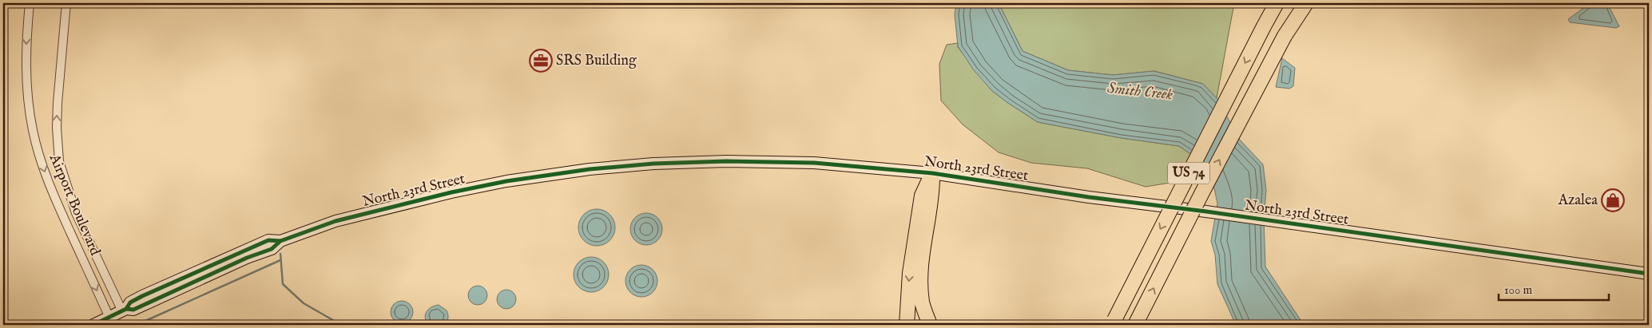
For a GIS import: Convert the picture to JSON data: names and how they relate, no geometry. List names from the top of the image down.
{
  "streets": {
    "highway": ["US 74"],
    "main road": ["North 23rd Street"],
    "street": ["Airport Boulevard"]
  },
  "crossings": [
    ["North 23rd Street", "Airport Boulevard"]
  ],
  "water": ["Smith Creek"],
  "places": {
    "office": ["SRS Building"],
    "shop": ["Azalea"]
  },
  "scale_bar": "100 m"
}
